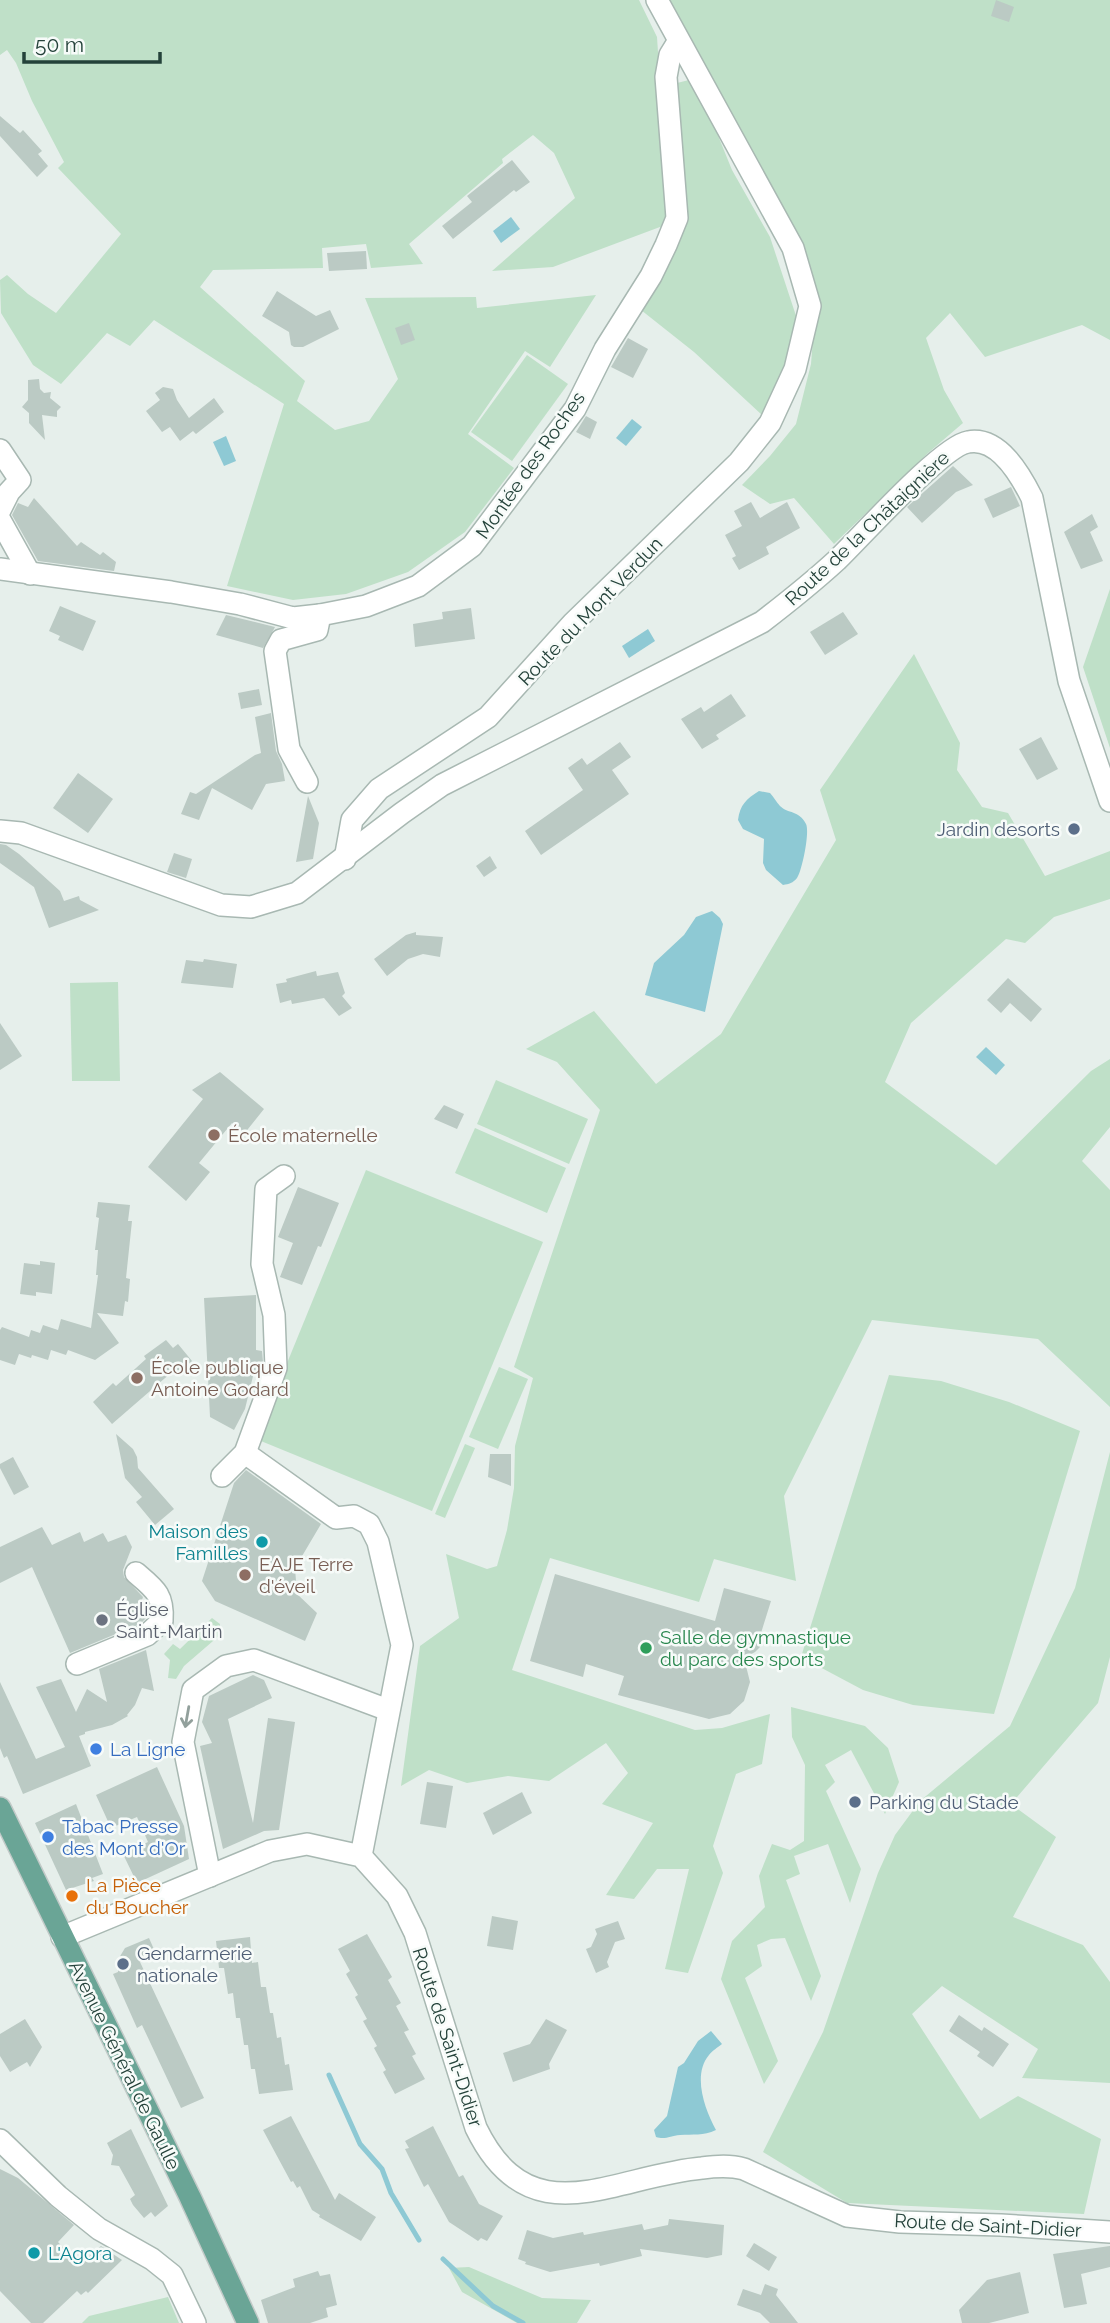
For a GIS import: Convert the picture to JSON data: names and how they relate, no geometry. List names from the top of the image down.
{
  "streets": {
    "main road": ["Avenue Général de Gaulle"],
    "street": [
      "Montée des Roches",
      "Route de la Châtaignière",
      "Route du Mont Verdun",
      "Route de Saint-Didier"
    ]
  },
  "crossings": [
    ["Montée des Roches", "Route du Mont Verdun"],
    ["Route de la Châtaignière", "Route du Mont Verdun"]
  ],
  "places": [
    "Jardin desorts",
    "École maternelle",
    "École publique Antoine Godard",
    "Maison des Familles",
    "EAJE Terre d'éveil",
    "Église Saint-Martin",
    "Salle de gymnastique du parc des sports",
    "La Ligne",
    "Parking du Stade",
    "Tabac Presse des Mont d'Or",
    "La Pièce du Boucher",
    "Gendarmerie nationale",
    "L'Agora"
  ],
  "scale_bar": "50 m"
}
